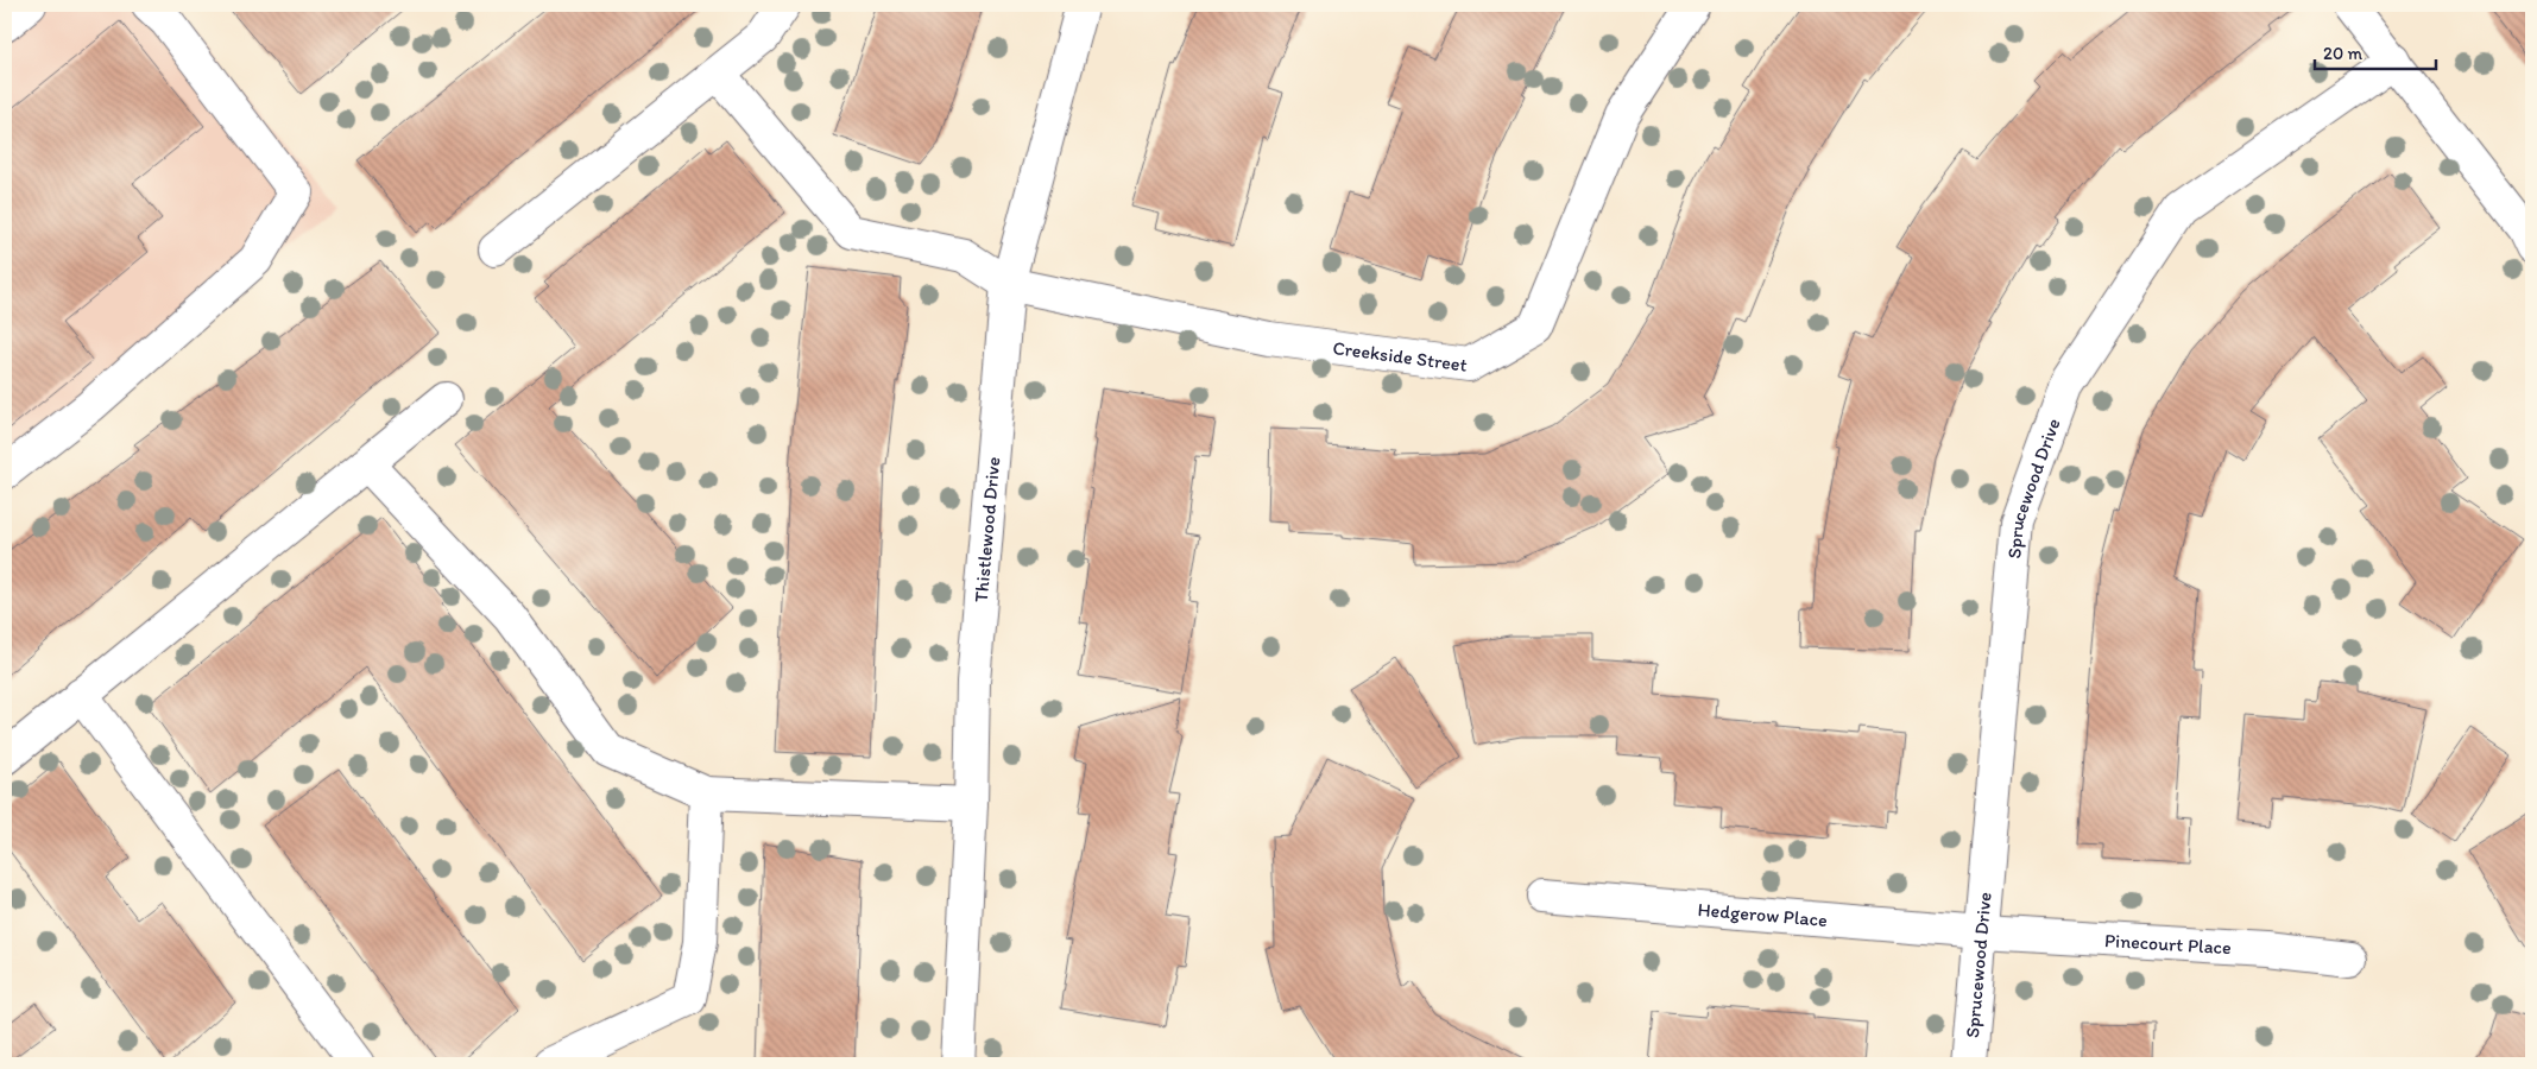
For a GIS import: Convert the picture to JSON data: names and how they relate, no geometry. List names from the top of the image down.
{
  "streets": {
    "street": [
      "Creekside Street",
      "Sprucewood Drive",
      "Thistlewood Drive",
      "Hedgerow Place",
      "Pinecourt Place"
    ]
  },
  "crossings": [
    ["Creekside Street", "Thistlewood Drive"],
    ["Sprucewood Drive", "Hedgerow Place"],
    ["Sprucewood Drive", "Pinecourt Place"],
    ["Hedgerow Place", "Pinecourt Place"]
  ],
  "scale_bar": "20 m"
}
